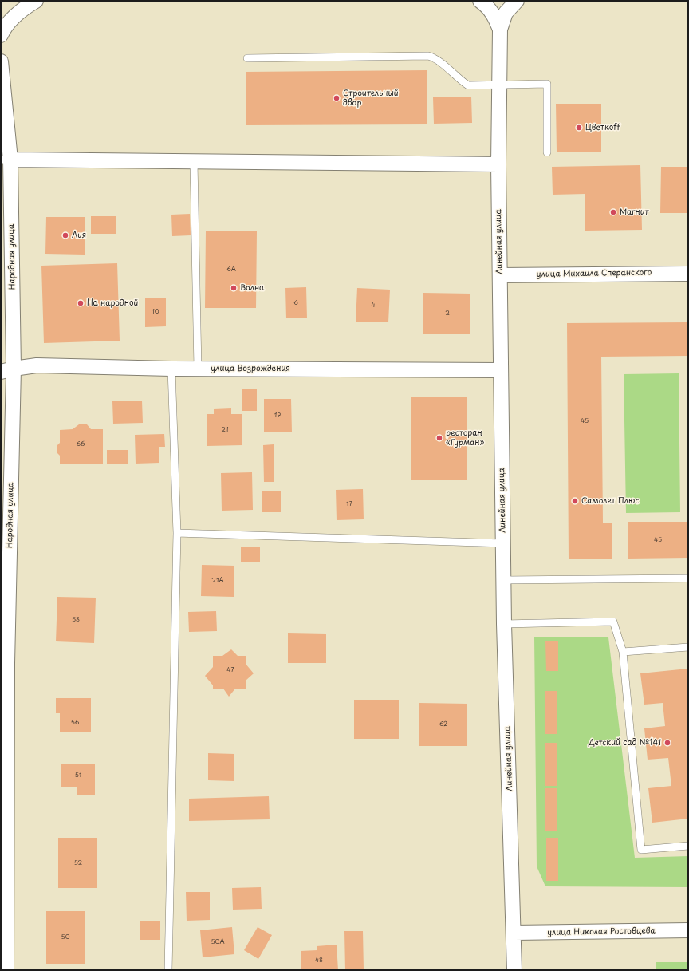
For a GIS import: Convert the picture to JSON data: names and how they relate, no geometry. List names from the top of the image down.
{
  "streets": {
    "street": [
      "Линейная улица",
      "Народная улица",
      "улица Михаила Сперанского",
      "улица Возрождения",
      "улица Николая Ростовцева"
    ]
  },
  "crossings": [
    ["Линейная улица", "улица Михаила Сперанского"],
    ["Линейная улица", "улица Возрождения"],
    ["Линейная улица", "улица Николая Ростовцева"],
    ["Народная улица", "улица Возрождения"]
  ],
  "places": [
    "Строительный двор",
    "Цветкоff",
    "Магнит",
    "Лия",
    "Волна",
    "На народной",
    "ресторан «Гурман»",
    "Самолет Плюс",
    "Детский сад №141"
  ],
  "house_numbers": [
    "6А",
    "6",
    "4",
    "10",
    "2",
    "19",
    "45",
    "21",
    "66",
    "17",
    "45",
    "21А",
    "58",
    "47",
    "56",
    "62",
    "51",
    "52",
    "50",
    "50А",
    "48"
  ]
}
